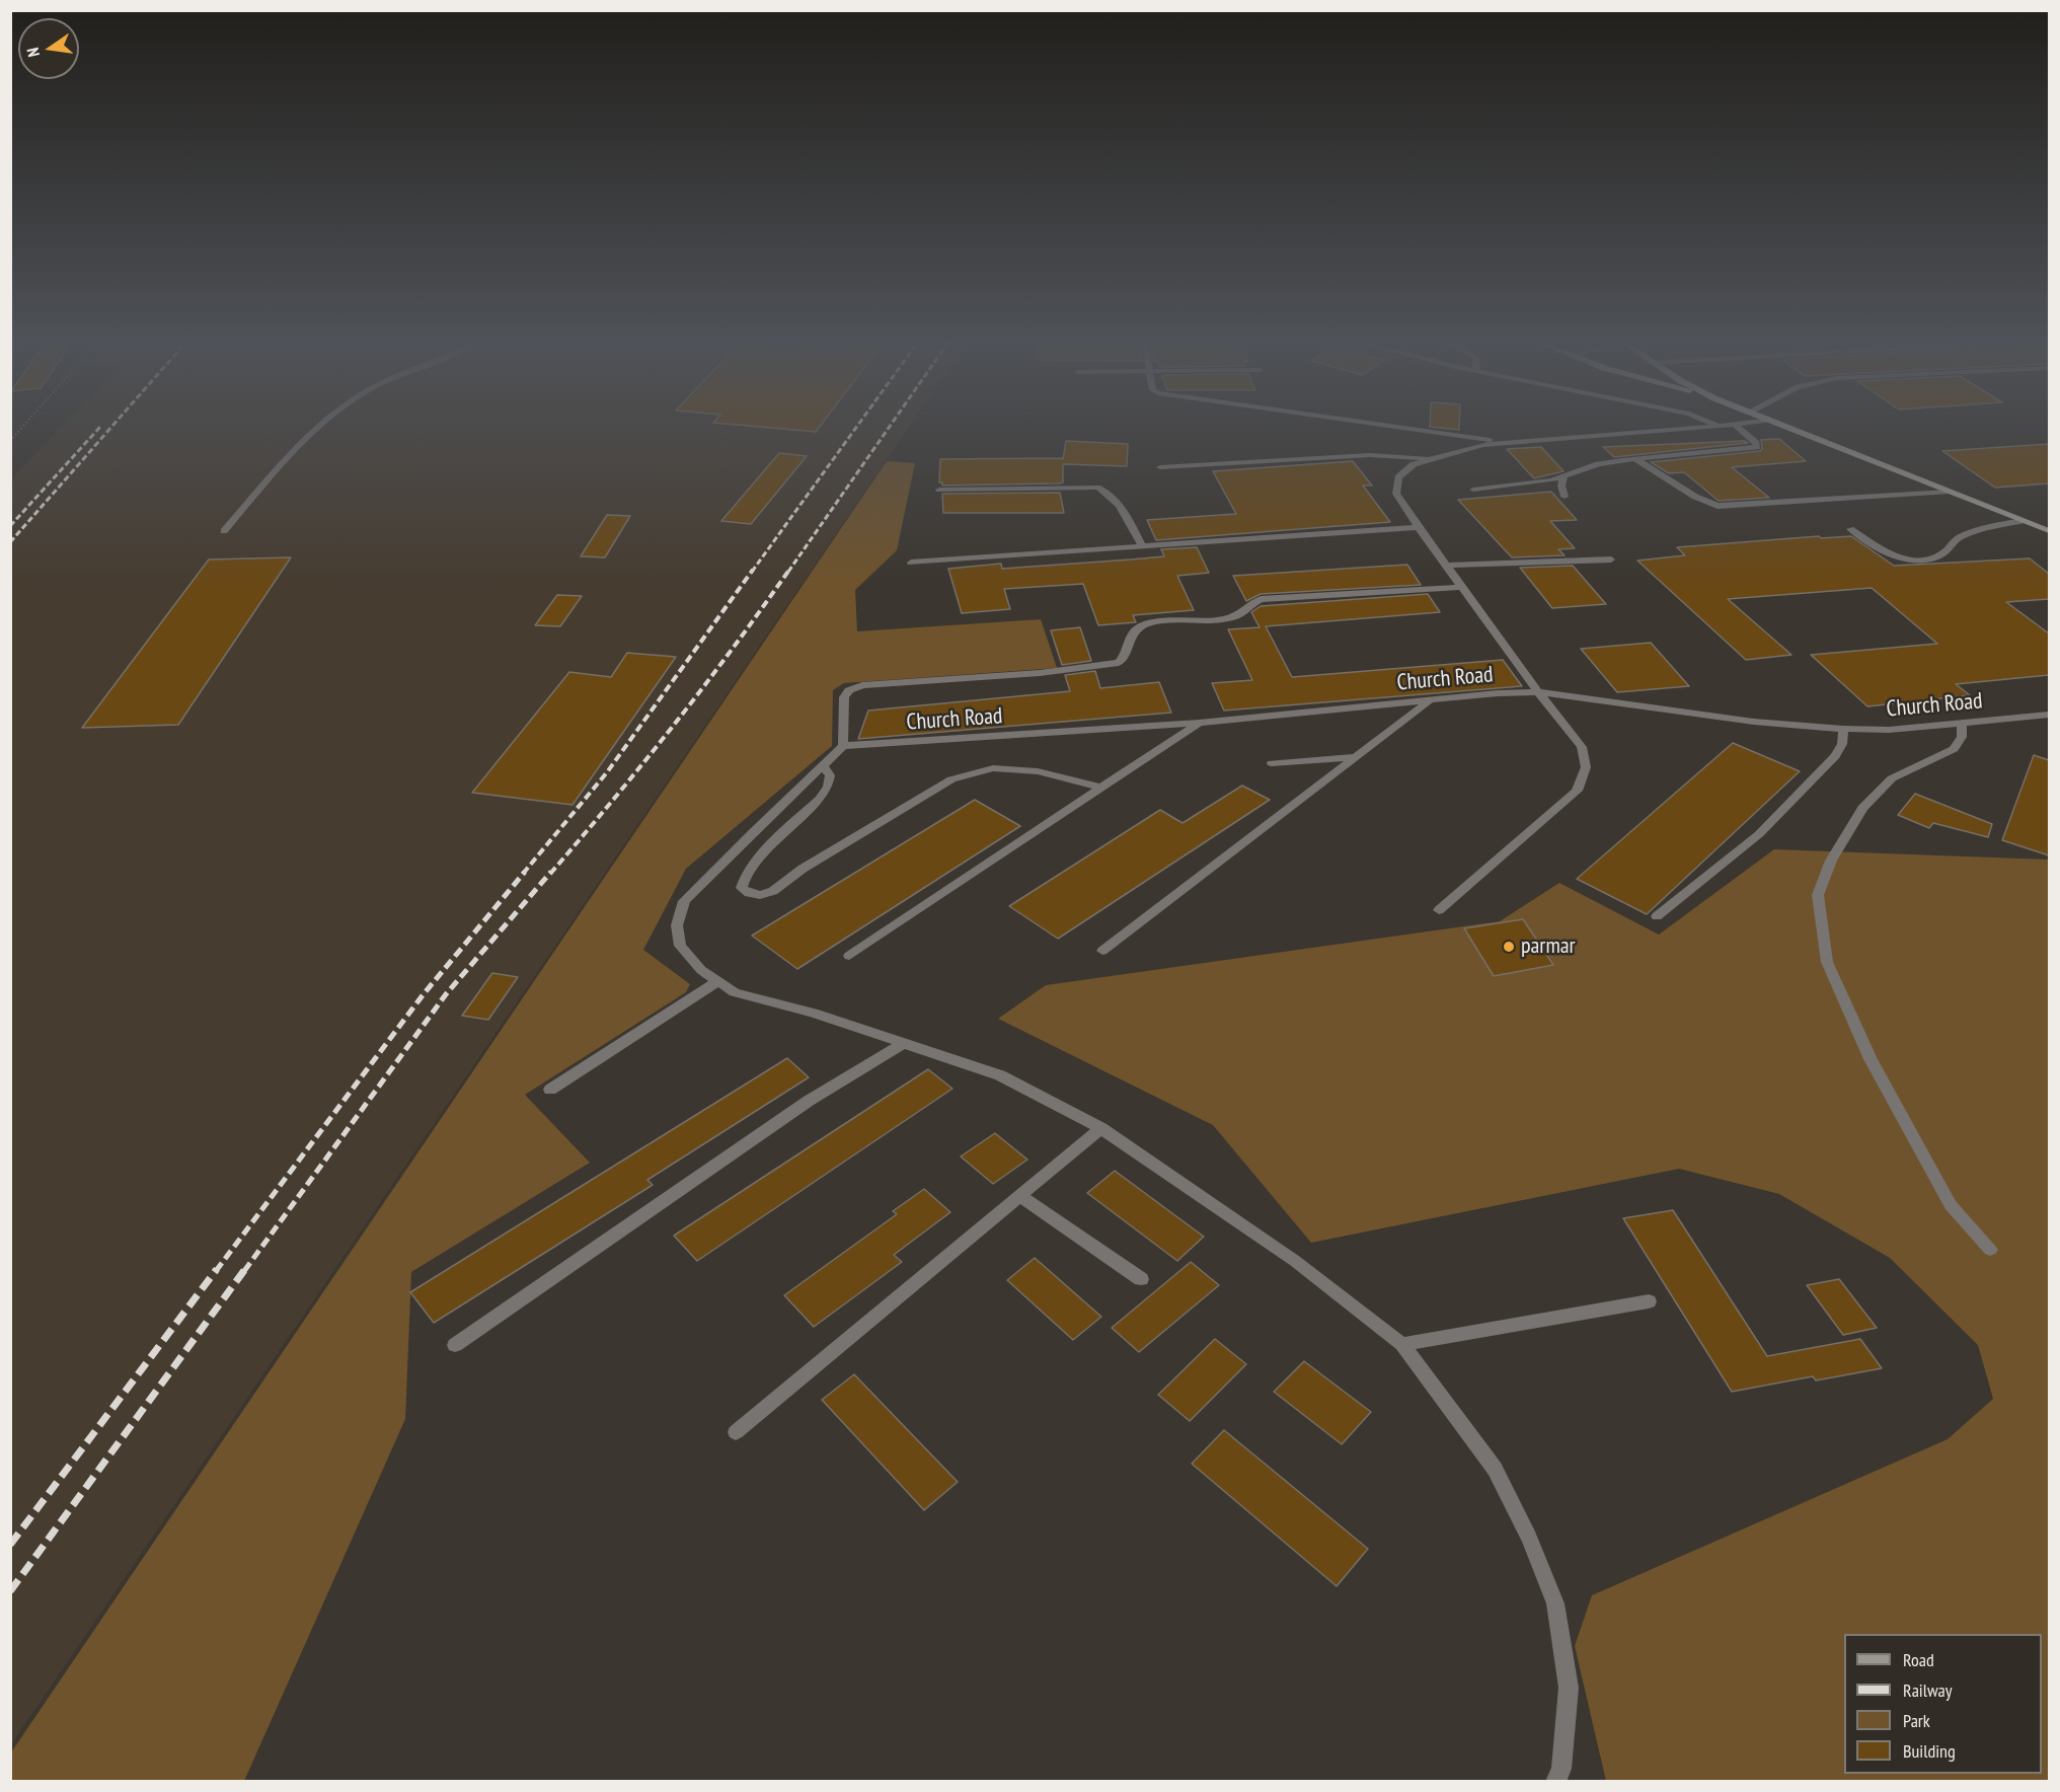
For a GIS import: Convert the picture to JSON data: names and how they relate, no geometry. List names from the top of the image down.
{
  "streets": {
    "street": ["Church Road"]
  },
  "places": ["parmar"],
  "legend": [
    "Road",
    "Railway",
    "Park",
    "Building"
  ],
  "north": "left"
}
